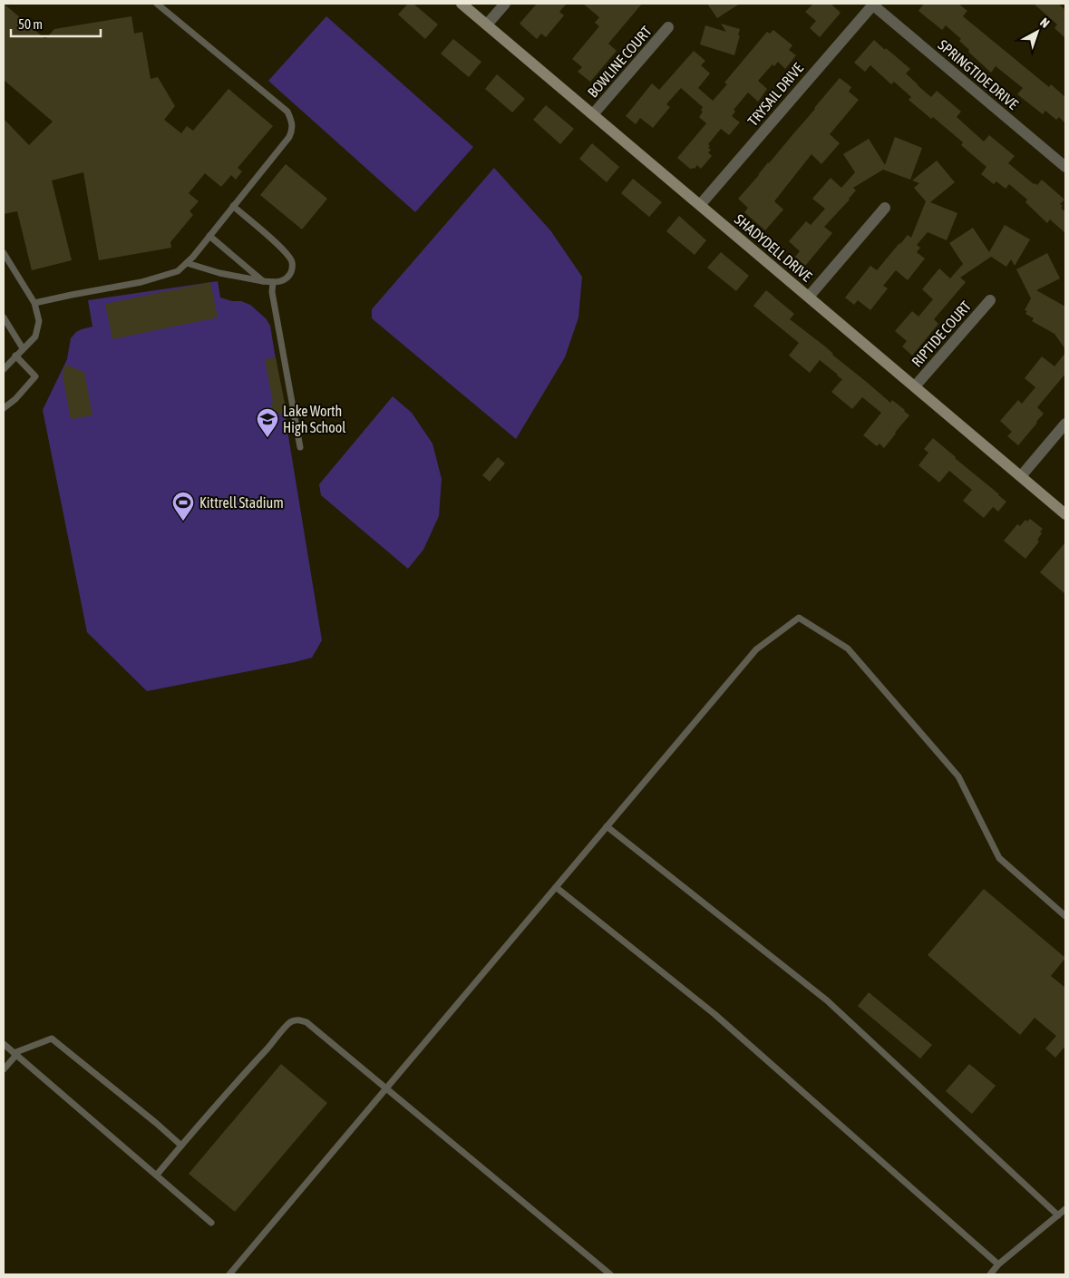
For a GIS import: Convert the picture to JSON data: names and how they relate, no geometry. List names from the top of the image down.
{
  "streets": {
    "street": [
      "BOWLINE COURT",
      "SPRINGTIDE DRIVE",
      "TRYSAIL DRIVE",
      "SHADYDELL DRIVE",
      "RIPTIDE COURT"
    ]
  },
  "crossings": [
    ["BOWLINE COURT", "SHADYDELL DRIVE"],
    ["SPRINGTIDE DRIVE", "TRYSAIL DRIVE"],
    ["TRYSAIL DRIVE", "SHADYDELL DRIVE"],
    ["SHADYDELL DRIVE", "RIPTIDE COURT"]
  ],
  "places": {
    "school or university": ["Lake Worth High School"],
    "sports": ["Kittrell Stadium"]
  },
  "scale_bar": "50 m",
  "north": "top right"
}
